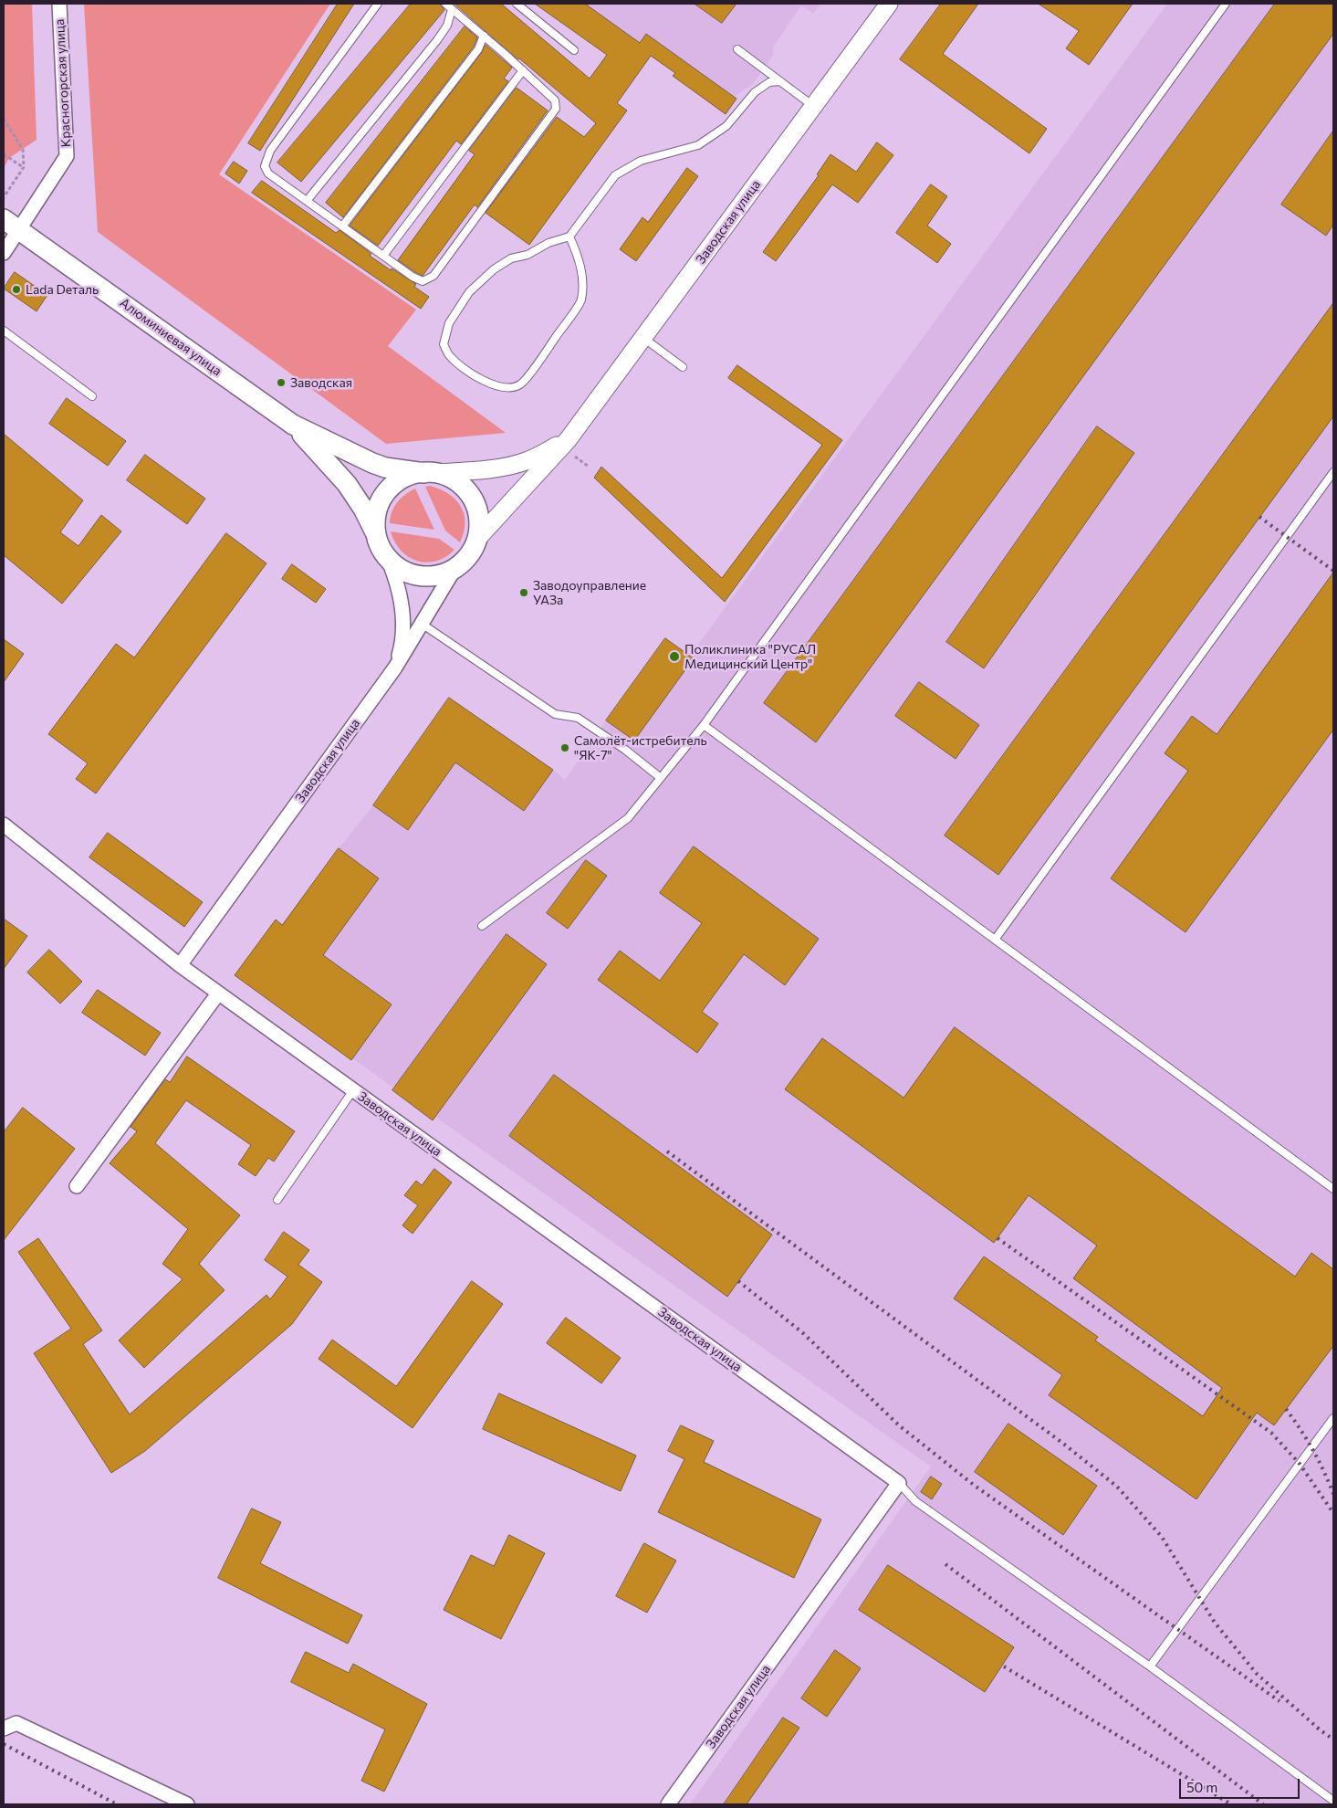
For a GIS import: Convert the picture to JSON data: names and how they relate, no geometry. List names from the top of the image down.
{
  "streets": {
    "main road": ["Алюминиевая улица"],
    "street": ["Красногорская улица", "Заводская улица"]
  },
  "crossings": [
    ["Красногорская улица", "Алюминиевая улица"]
  ],
  "places": [
    "Lada Dеталь",
    "Заводская",
    "Заводоуправление УАЗа",
    "Поликлиника \"РУСАЛ Медицинский Центр\"",
    "Самолёт-истребитель \"ЯК-7\""
  ],
  "scale_bar": "50 m"
}
